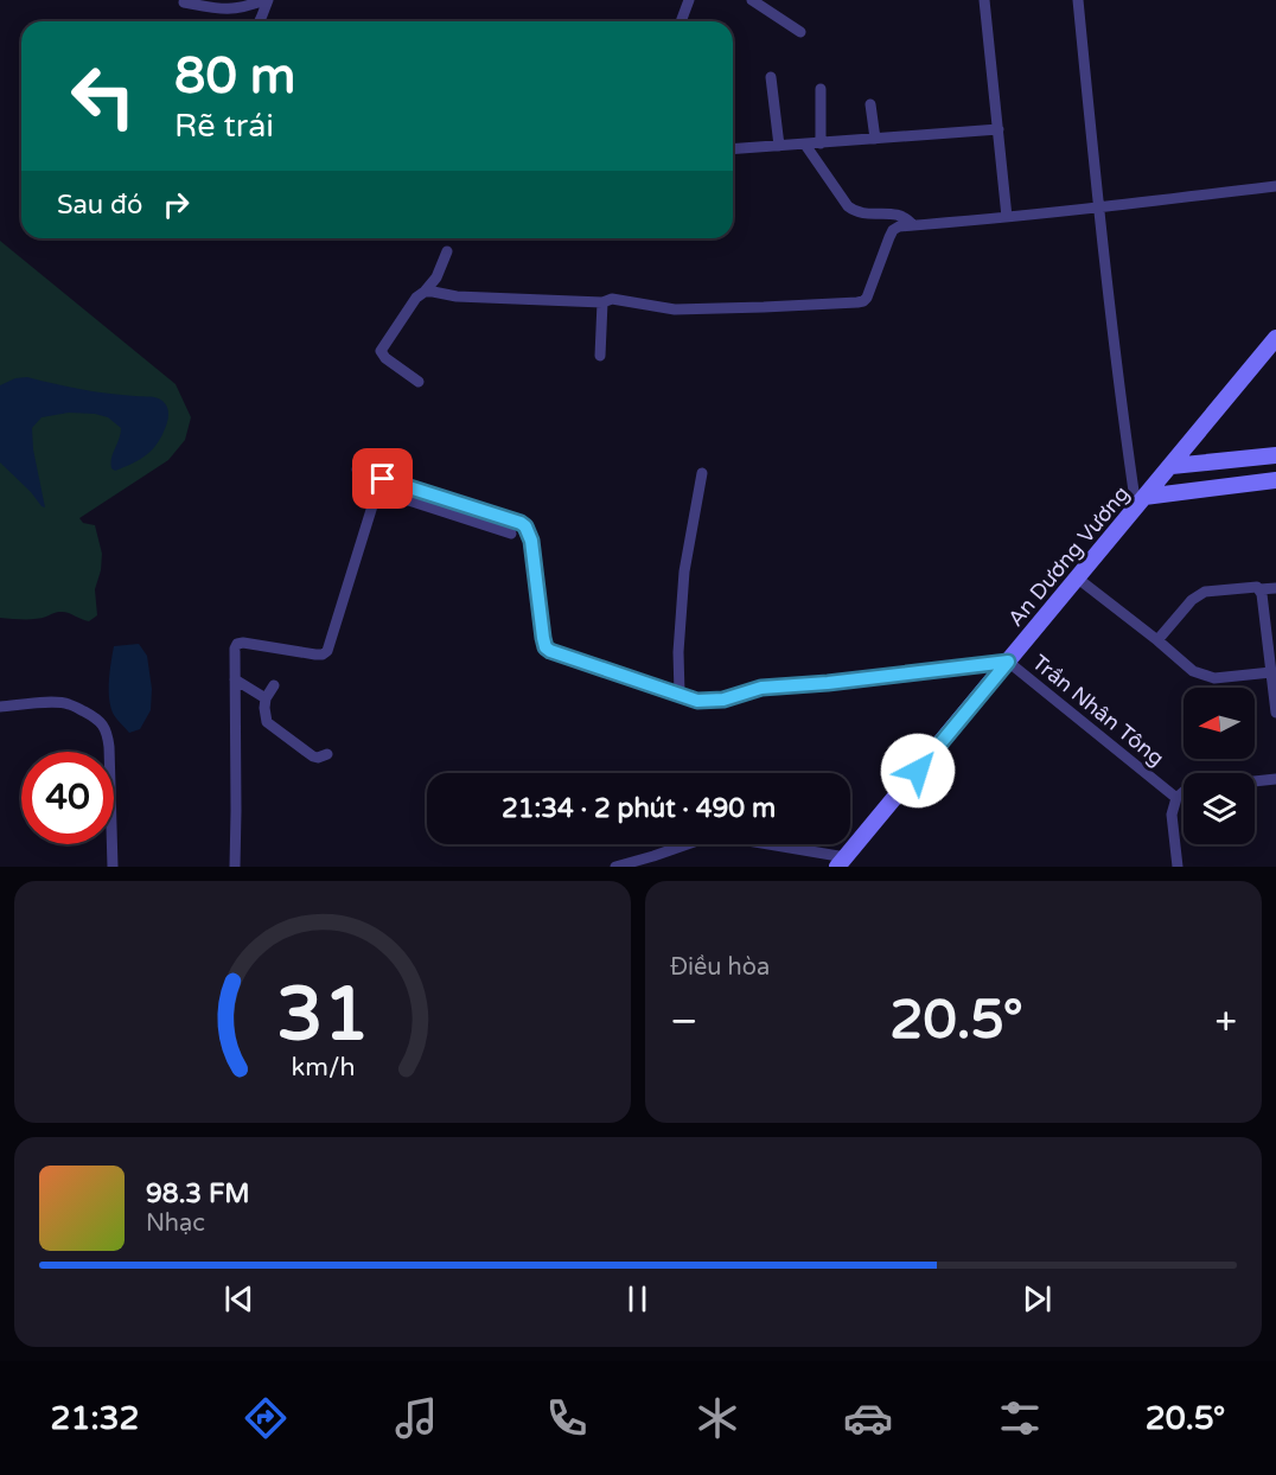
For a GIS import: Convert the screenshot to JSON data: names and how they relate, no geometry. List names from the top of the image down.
{
  "streets": {
    "street": ["An Dương Vương", "Trần Nhân Tông"]
  },
  "crossings": [
    ["An Dương Vương", "Trần Nhân Tông"]
  ],
  "north": "left",
  "page": {
    "turn": ["80 m", "Rẽ trái"],
    "then": "Sau đó",
    "limit": "40",
    "trip": "21:34 · 2 phút · 490 m",
    "tile": "Điều hòa",
    "heat": ["−", "20.5°", "+"],
    "song": ["98.3 FM", "Nhạc"],
    "tabs": ["21:32", "20.5°"],
    "gauge": ["31", "km/h"]
  }
}
